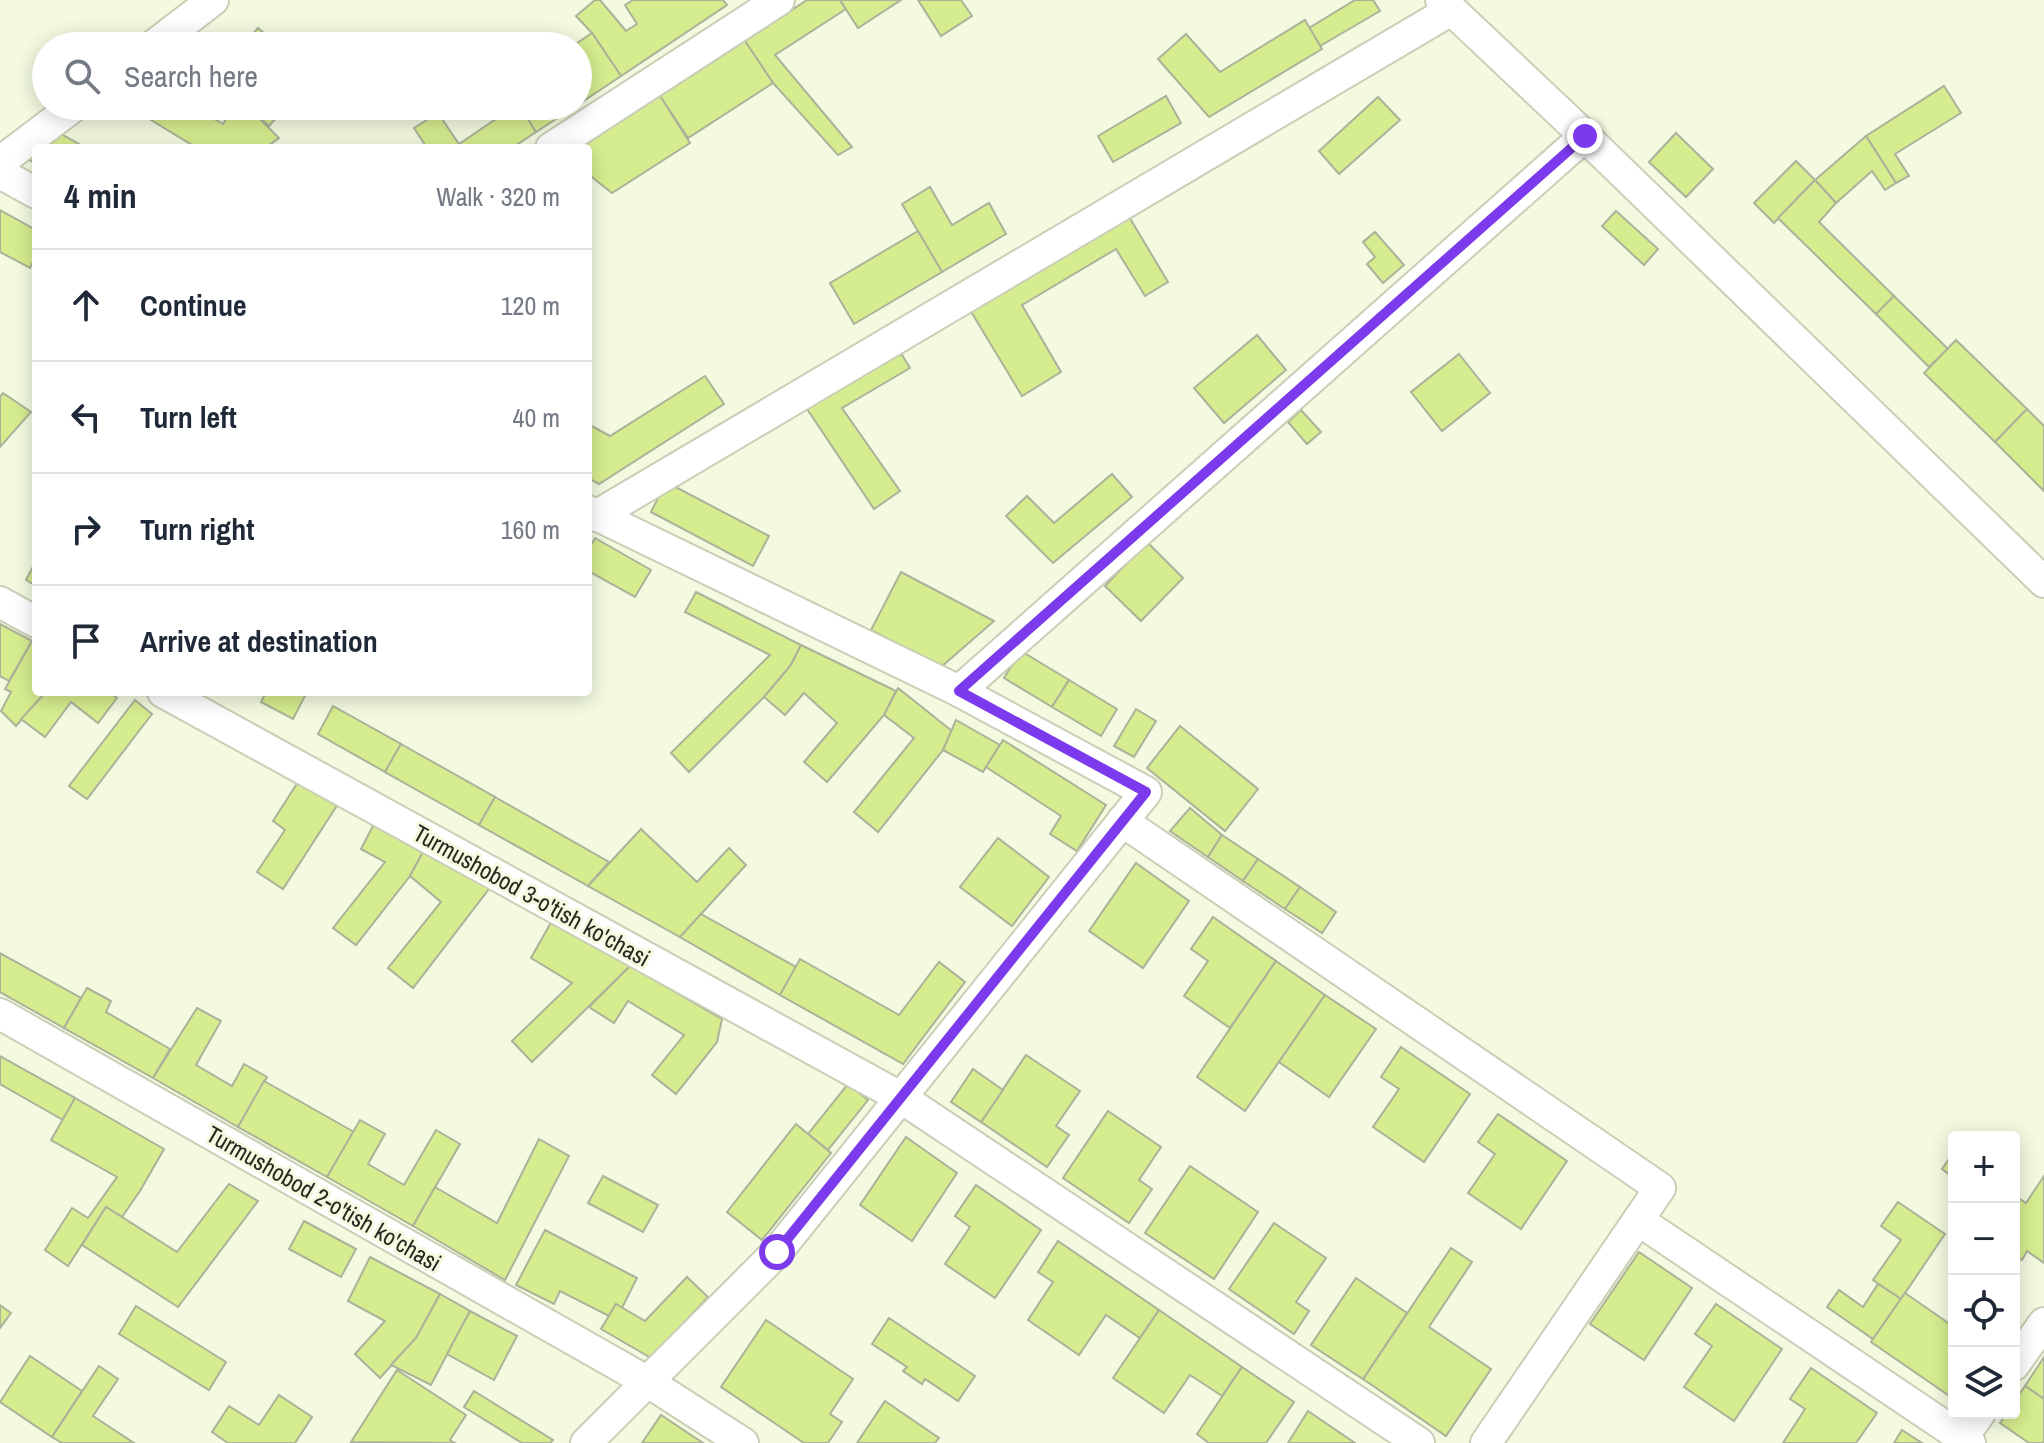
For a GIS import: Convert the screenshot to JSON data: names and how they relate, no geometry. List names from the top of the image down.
{
  "streets": {
    "street": ["Turmushobod 3-o'tish ko'chasi", "Turmushobod 2-o'tish ko'chasi"]
  },
  "page": {
    "search": "Search here",
    "heading": ["4 min", "Walk · 320 m"],
    "list": [
      ["Continue", "120 m"],
      ["Turn left", "40 m"],
      ["Turn right", "160 m"],
      "Arrive at destination"
    ],
    "map_buttons": ["+", "−"]
  }
}
